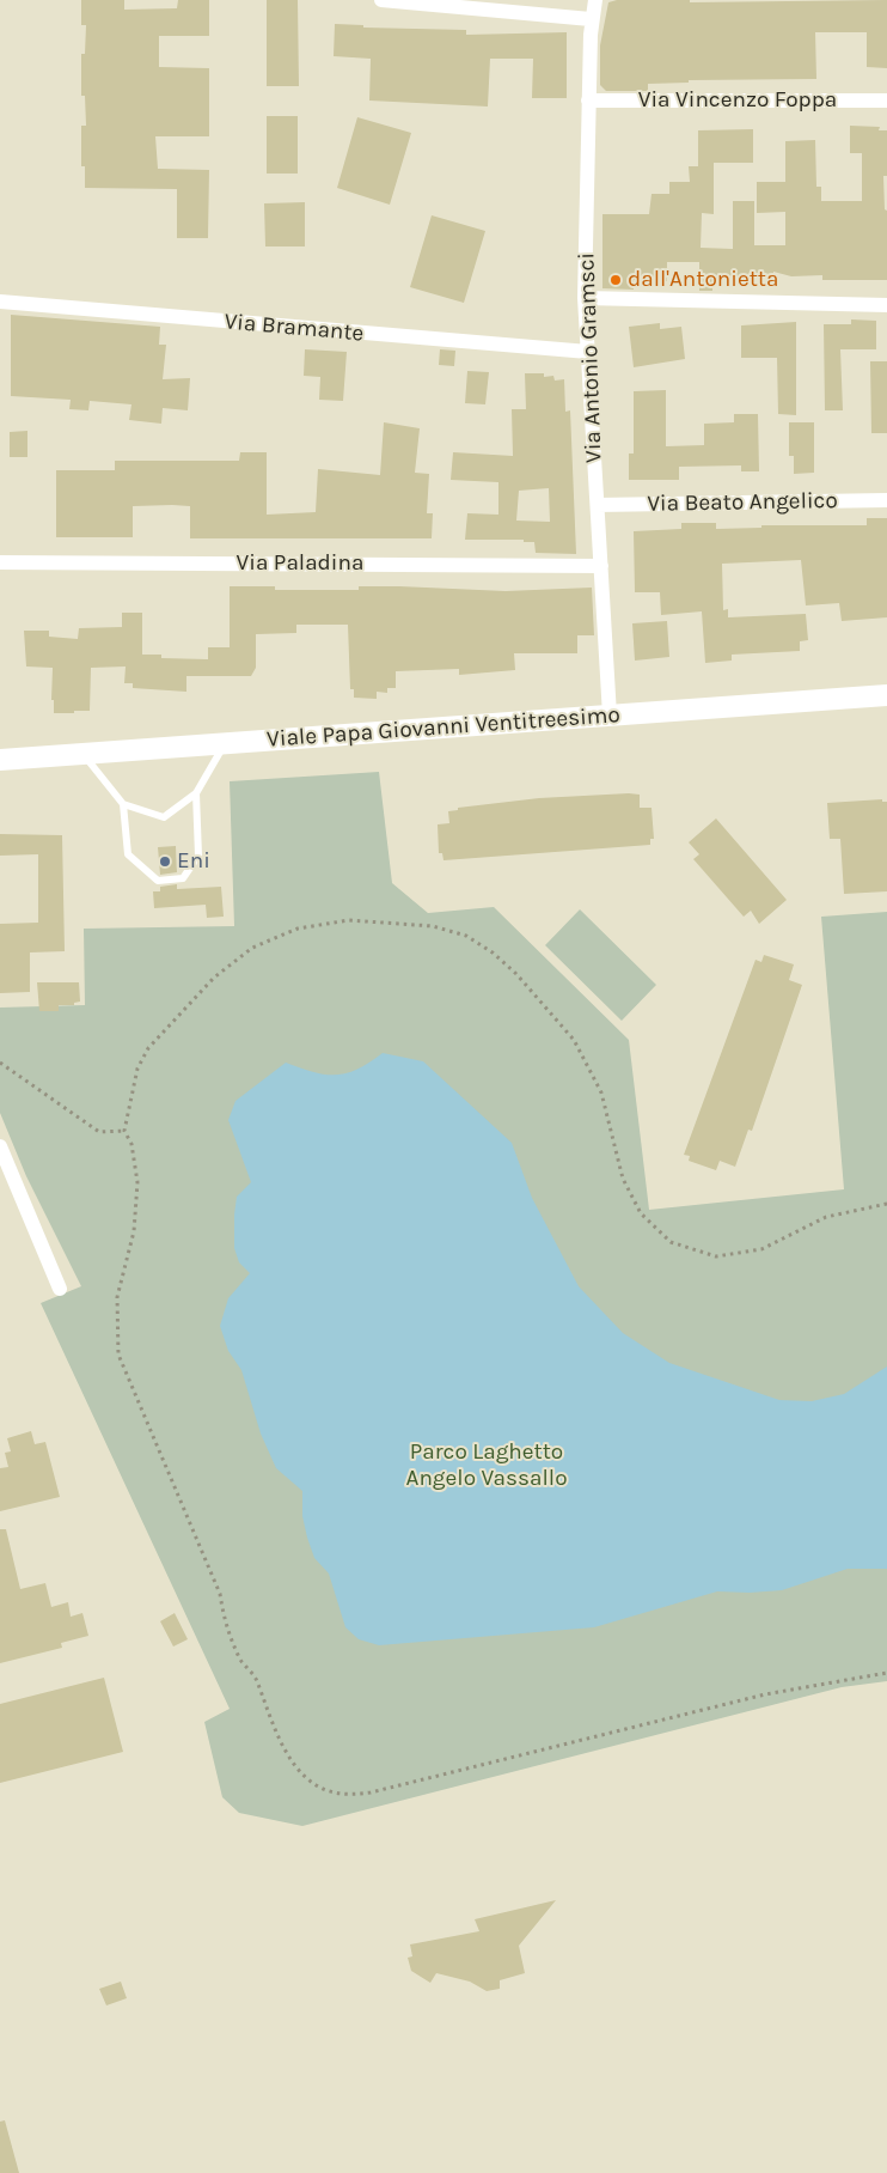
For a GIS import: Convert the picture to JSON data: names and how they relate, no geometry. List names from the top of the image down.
{
  "streets": {
    "street": [
      "Via Vincenzo Foppa",
      "Via Bramante",
      "Via Antonio Gramsci",
      "Via Beato Angelico",
      "Via Paladina",
      "Viale Papa Giovanni Ventitreesimo"
    ]
  },
  "crossings": [
    ["Via Vincenzo Foppa", "Via Antonio Gramsci"],
    ["Via Bramante", "Via Antonio Gramsci"],
    ["Via Antonio Gramsci", "Via Beato Angelico"],
    ["Via Antonio Gramsci", "Via Paladina"],
    ["Via Antonio Gramsci", "Viale Papa Giovanni Ventitreesimo"]
  ],
  "parks": ["Parco Laghetto Angelo Vassallo"],
  "places": ["dall'Antonietta", "Eni"]
}
